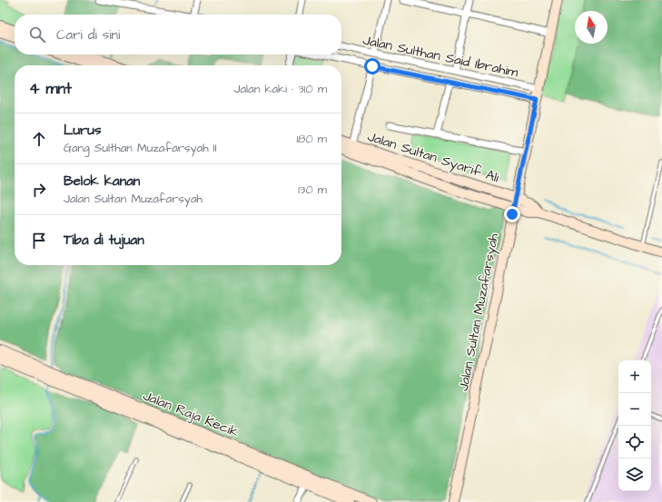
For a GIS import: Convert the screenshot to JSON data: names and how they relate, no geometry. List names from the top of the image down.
{
  "streets": {
    "street": [
      "Jalan Sulthan Said Ibrahim",
      "Jalan Sultan Syarif Ali",
      "Jalan Sultan Muzafarsyah",
      "Jalan Raja Kecik"
    ]
  },
  "crossings": [
    ["Jalan Sulthan Said Ibrahim", "Jalan Sultan Muzafarsyah"],
    ["Jalan Sultan Syarif Ali", "Jalan Sultan Muzafarsyah"]
  ],
  "north": "top",
  "page": {
    "search": "Cari di sini",
    "heading": ["4 mnt", "Jalan kaki · 310 m"],
    "list": [
      ["Lurus", "Gang Sulthan Muzafarsyah II", "180 m"],
      ["Belok kanan", "Jalan Sultan Muzafarsyah", "130 m"],
      "Tiba di tujuan"
    ],
    "map_buttons": ["+", "−"]
  }
}
